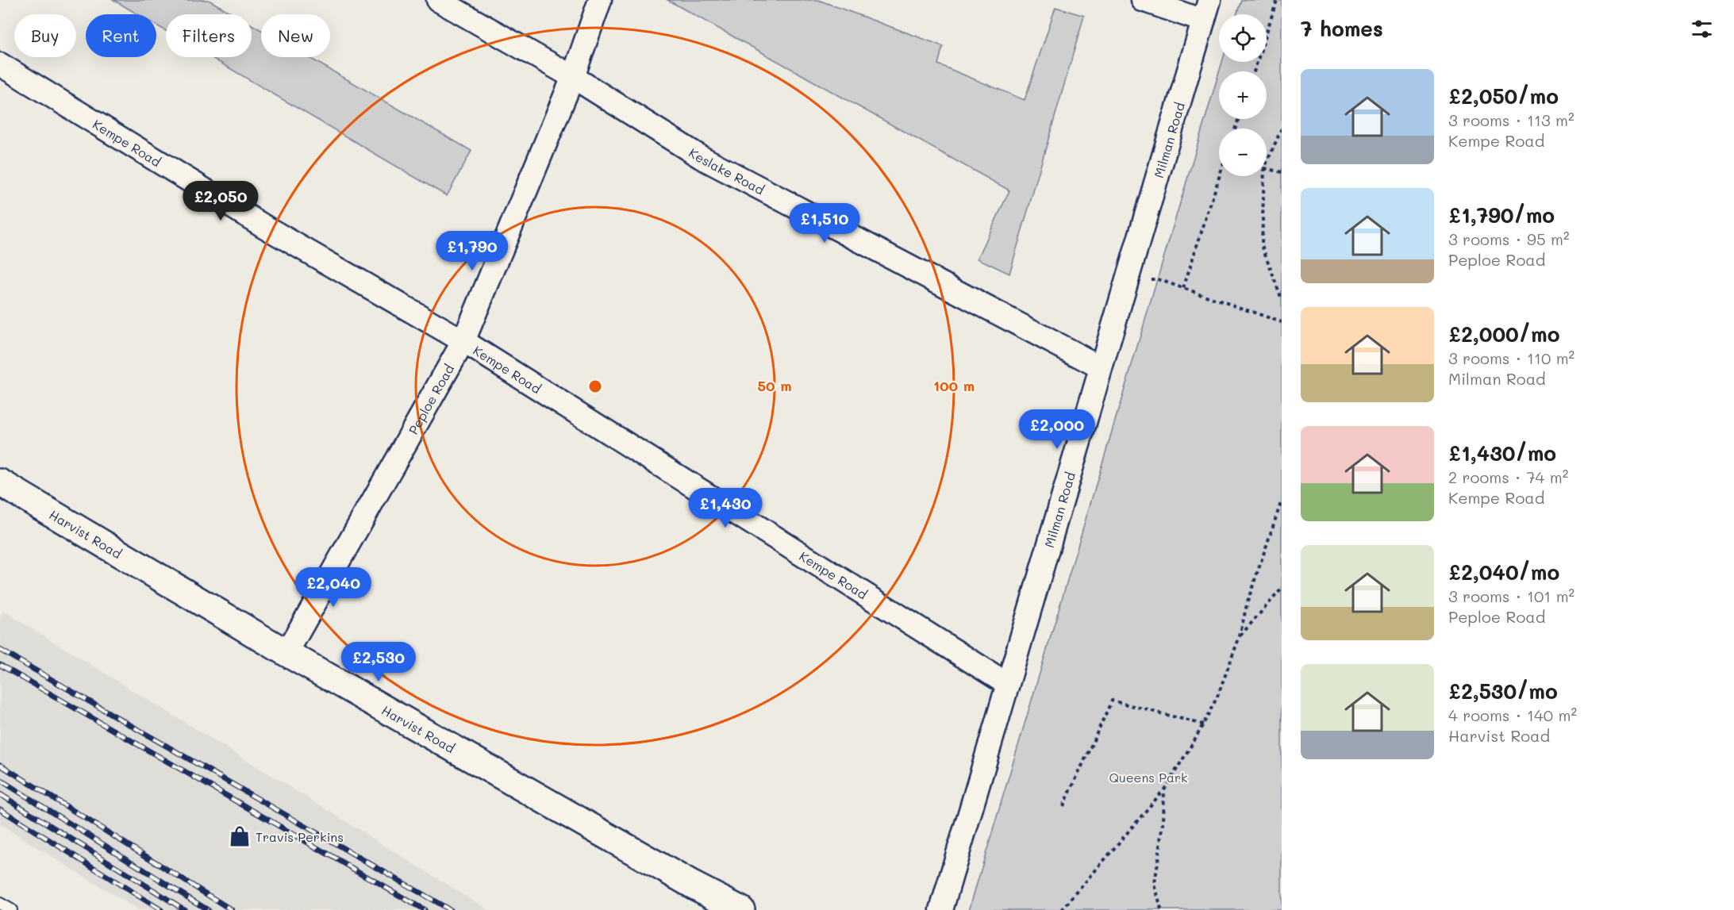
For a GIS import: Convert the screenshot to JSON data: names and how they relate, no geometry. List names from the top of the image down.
{
  "streets": {
    "main road": ["Harvist Road"],
    "street": [
      "Milman Road",
      "Kempe Road",
      "Keslake Road",
      "Peploe Road"
    ]
  },
  "crossings": [
    ["Milman Road", "Kempe Road"],
    ["Milman Road", "Keslake Road"],
    ["Kempe Road", "Peploe Road"],
    ["Keslake Road", "Peploe Road"],
    ["Peploe Road", "Harvist Road"]
  ],
  "parks": ["Queens Park"],
  "places": {
    "shop": ["Travis Perkins"]
  },
  "page": {
    "heading": "7 homes",
    "map_buttons": ["+", "−"],
    "chip": [
      "Buy",
      "Rent",
      "Filters",
      "New"
    ],
    "list": [
      {
        "name": "£2,050/mo",
        "note": "3 rooms · 113 m² · Kempe Road"
      },
      {
        "name": "£1,790/mo",
        "note": "3 rooms · 95 m² · Peploe Road"
      },
      {
        "name": "£2,000/mo",
        "note": "3 rooms · 110 m² · Milman Road"
      },
      {
        "name": "£1,430/mo",
        "note": "2 rooms · 74 m² · Kempe Road"
      },
      {
        "name": "£2,040/mo",
        "note": "3 rooms · 101 m² · Peploe Road"
      },
      {
        "name": "£2,530/mo",
        "note": "4 rooms · 140 m² · Harvist Road"
      }
    ],
    "price": [
      "£2,050",
      "£1,510",
      "£1,790",
      "£2,000",
      "£1,430",
      "£2,040",
      "£2,530"
    ]
  },
  "rings": ["50 m", "100 m"]
}
